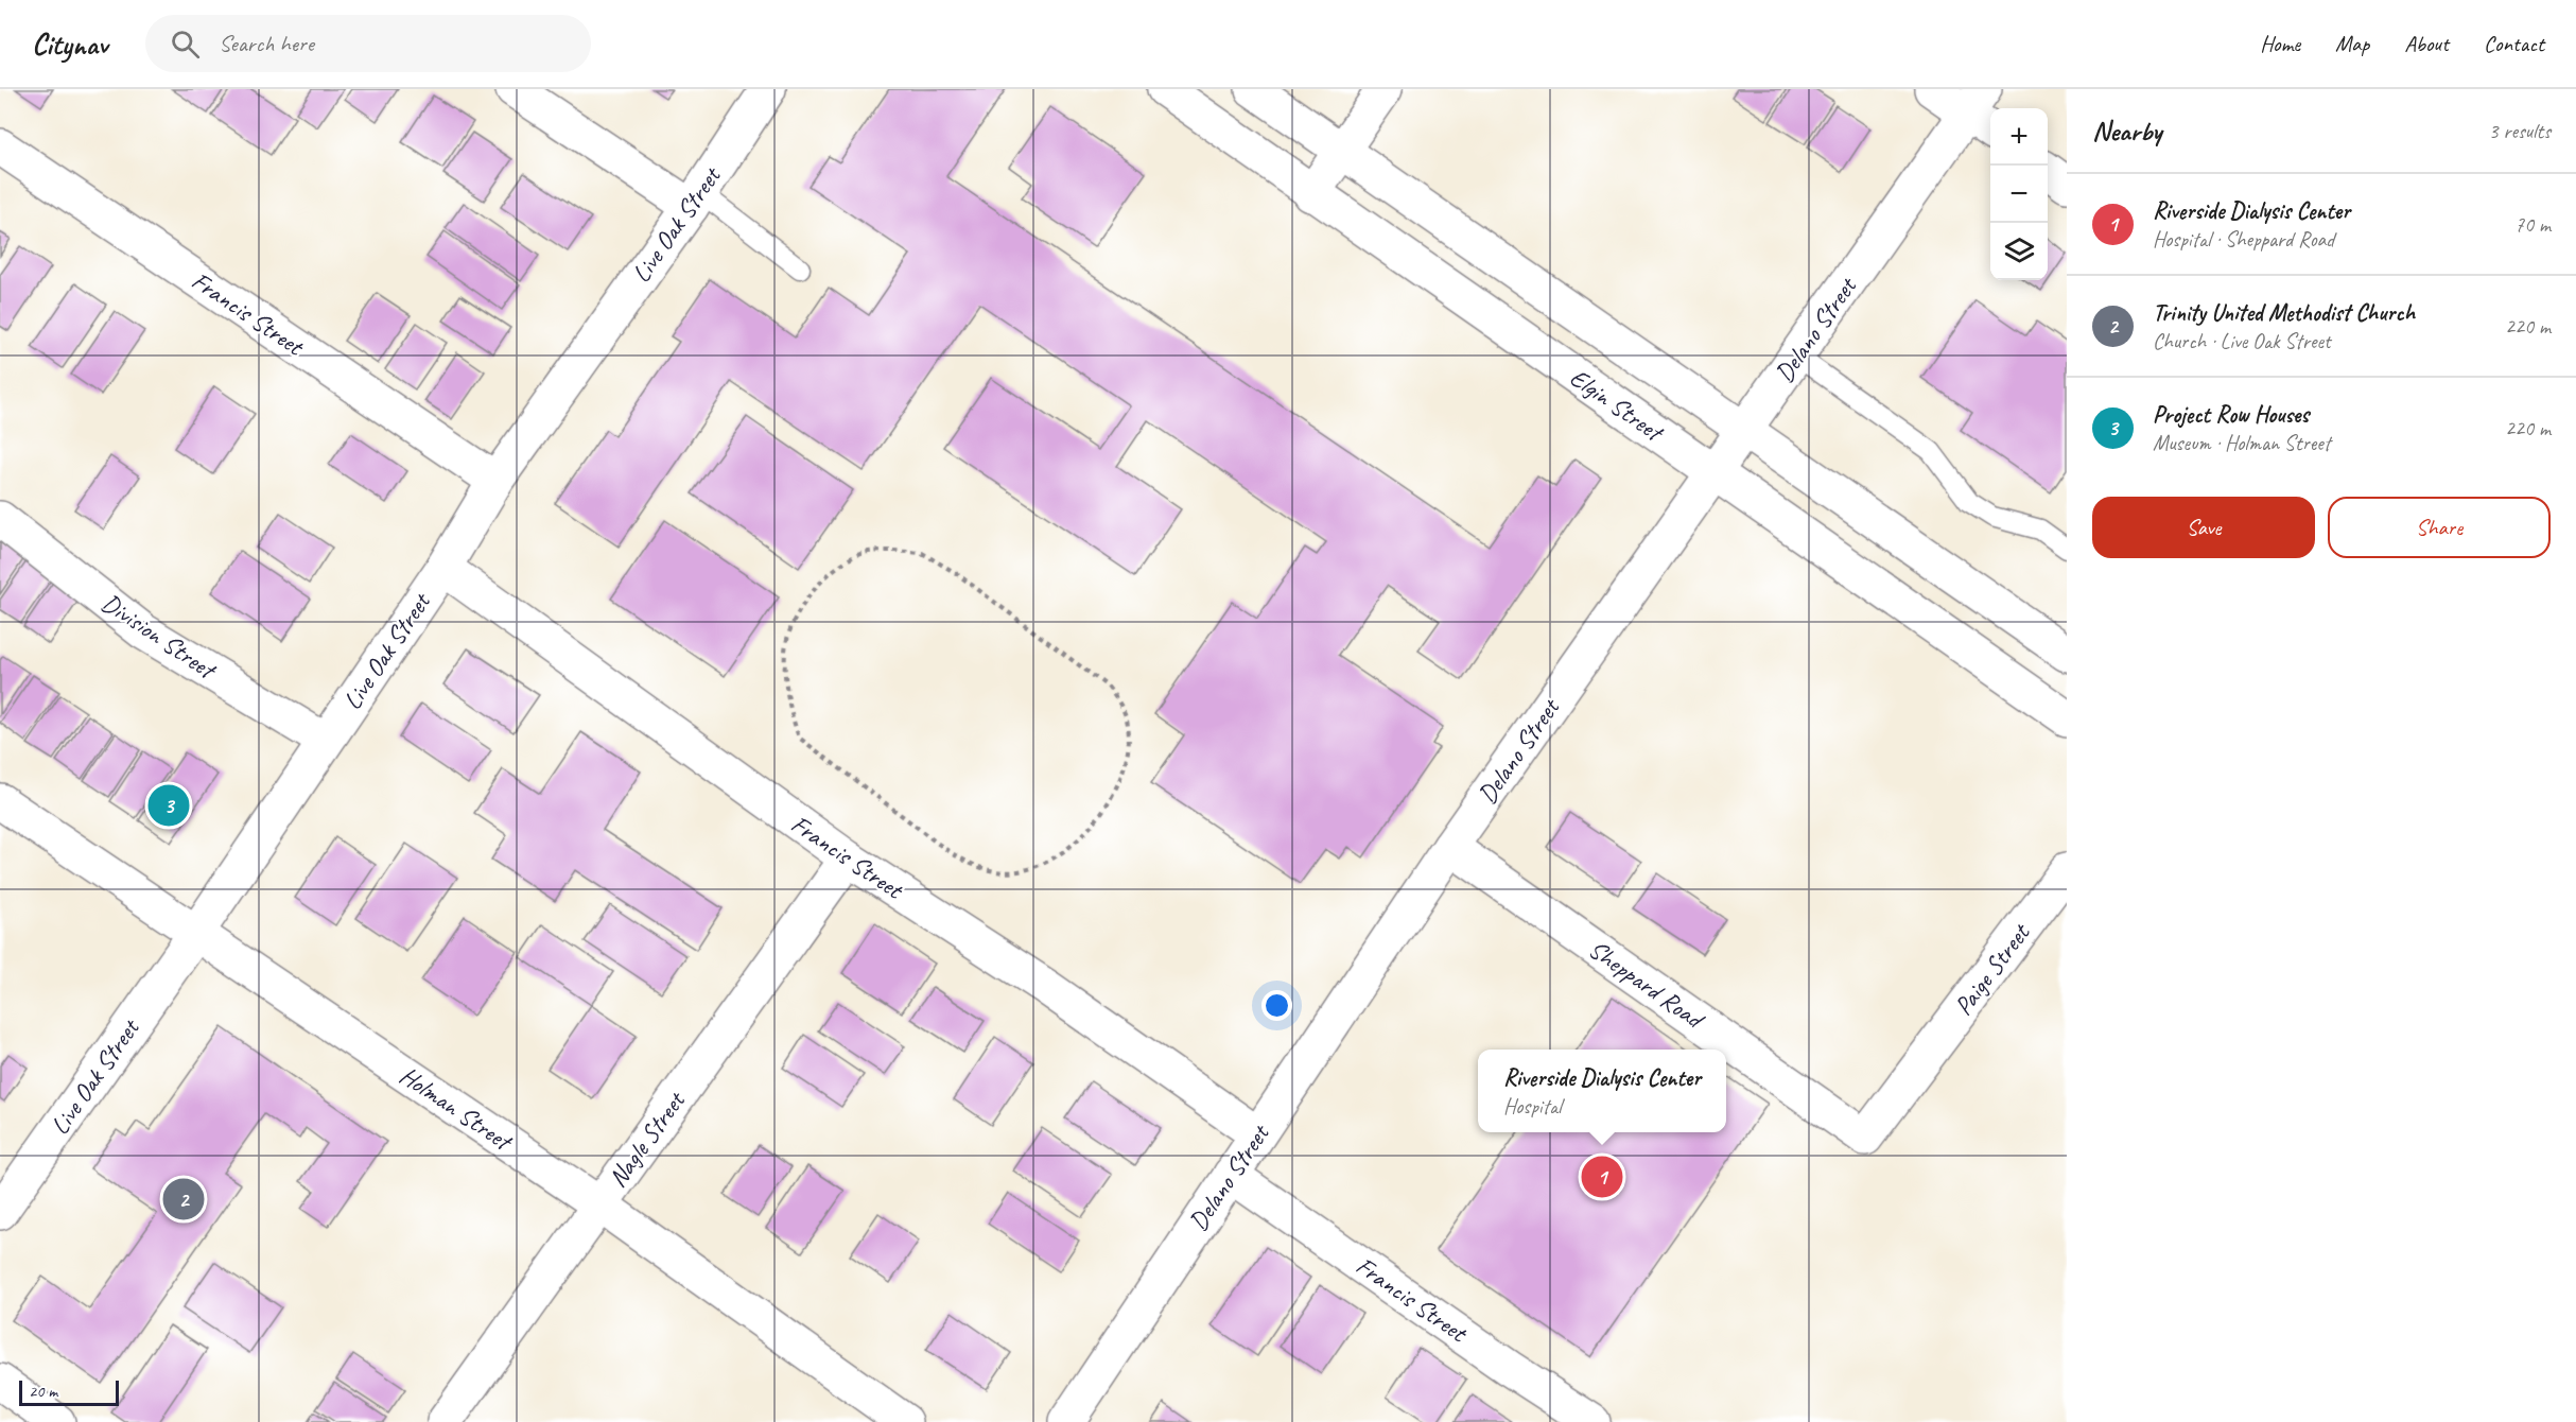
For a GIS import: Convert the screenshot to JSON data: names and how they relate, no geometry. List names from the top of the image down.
{
  "streets": {
    "street": [
      "Live Oak Street",
      "Francis Street",
      "Delano Street",
      "Elgin Street",
      "Division Street",
      "Paige Street",
      "Sheppard Road",
      "Holman Street",
      "Nagle Street"
    ]
  },
  "crossings": [
    ["Live Oak Street", "Francis Street"],
    ["Live Oak Street", "Division Street"],
    ["Live Oak Street", "Holman Street"],
    ["Francis Street", "Delano Street"],
    ["Francis Street", "Nagle Street"],
    ["Delano Street", "Elgin Street"],
    ["Delano Street", "Sheppard Road"],
    ["Paige Street", "Sheppard Road"],
    ["Holman Street", "Nagle Street"]
  ],
  "scale_bar": "20 m",
  "page": {
    "header": "Citynav",
    "search": "Search here",
    "nav": [
      "Home",
      "Map",
      "About",
      "Contact"
    ],
    "heading": ["Nearby", "3 results"],
    "map_buttons": ["+", "−"],
    "list": [
      {
        "mark": "1",
        "name": "Riverside Dialysis Center",
        "note": "Hospital · Sheppard Road",
        "value": "70 m"
      },
      {
        "mark": "2",
        "name": "Trinity United Methodist Church",
        "note": "Church · Live Oak Street",
        "value": "220 m"
      },
      {
        "mark": "3",
        "name": "Project Row Houses",
        "note": "Museum · Holman Street",
        "value": "220 m"
      }
    ],
    "buttons": ["Save", "Share"],
    "pins": ["3", "1", "2"],
    "popup": ["Riverside Dialysis Center", "Hospital"],
    "scale": "20 m"
  }
}
